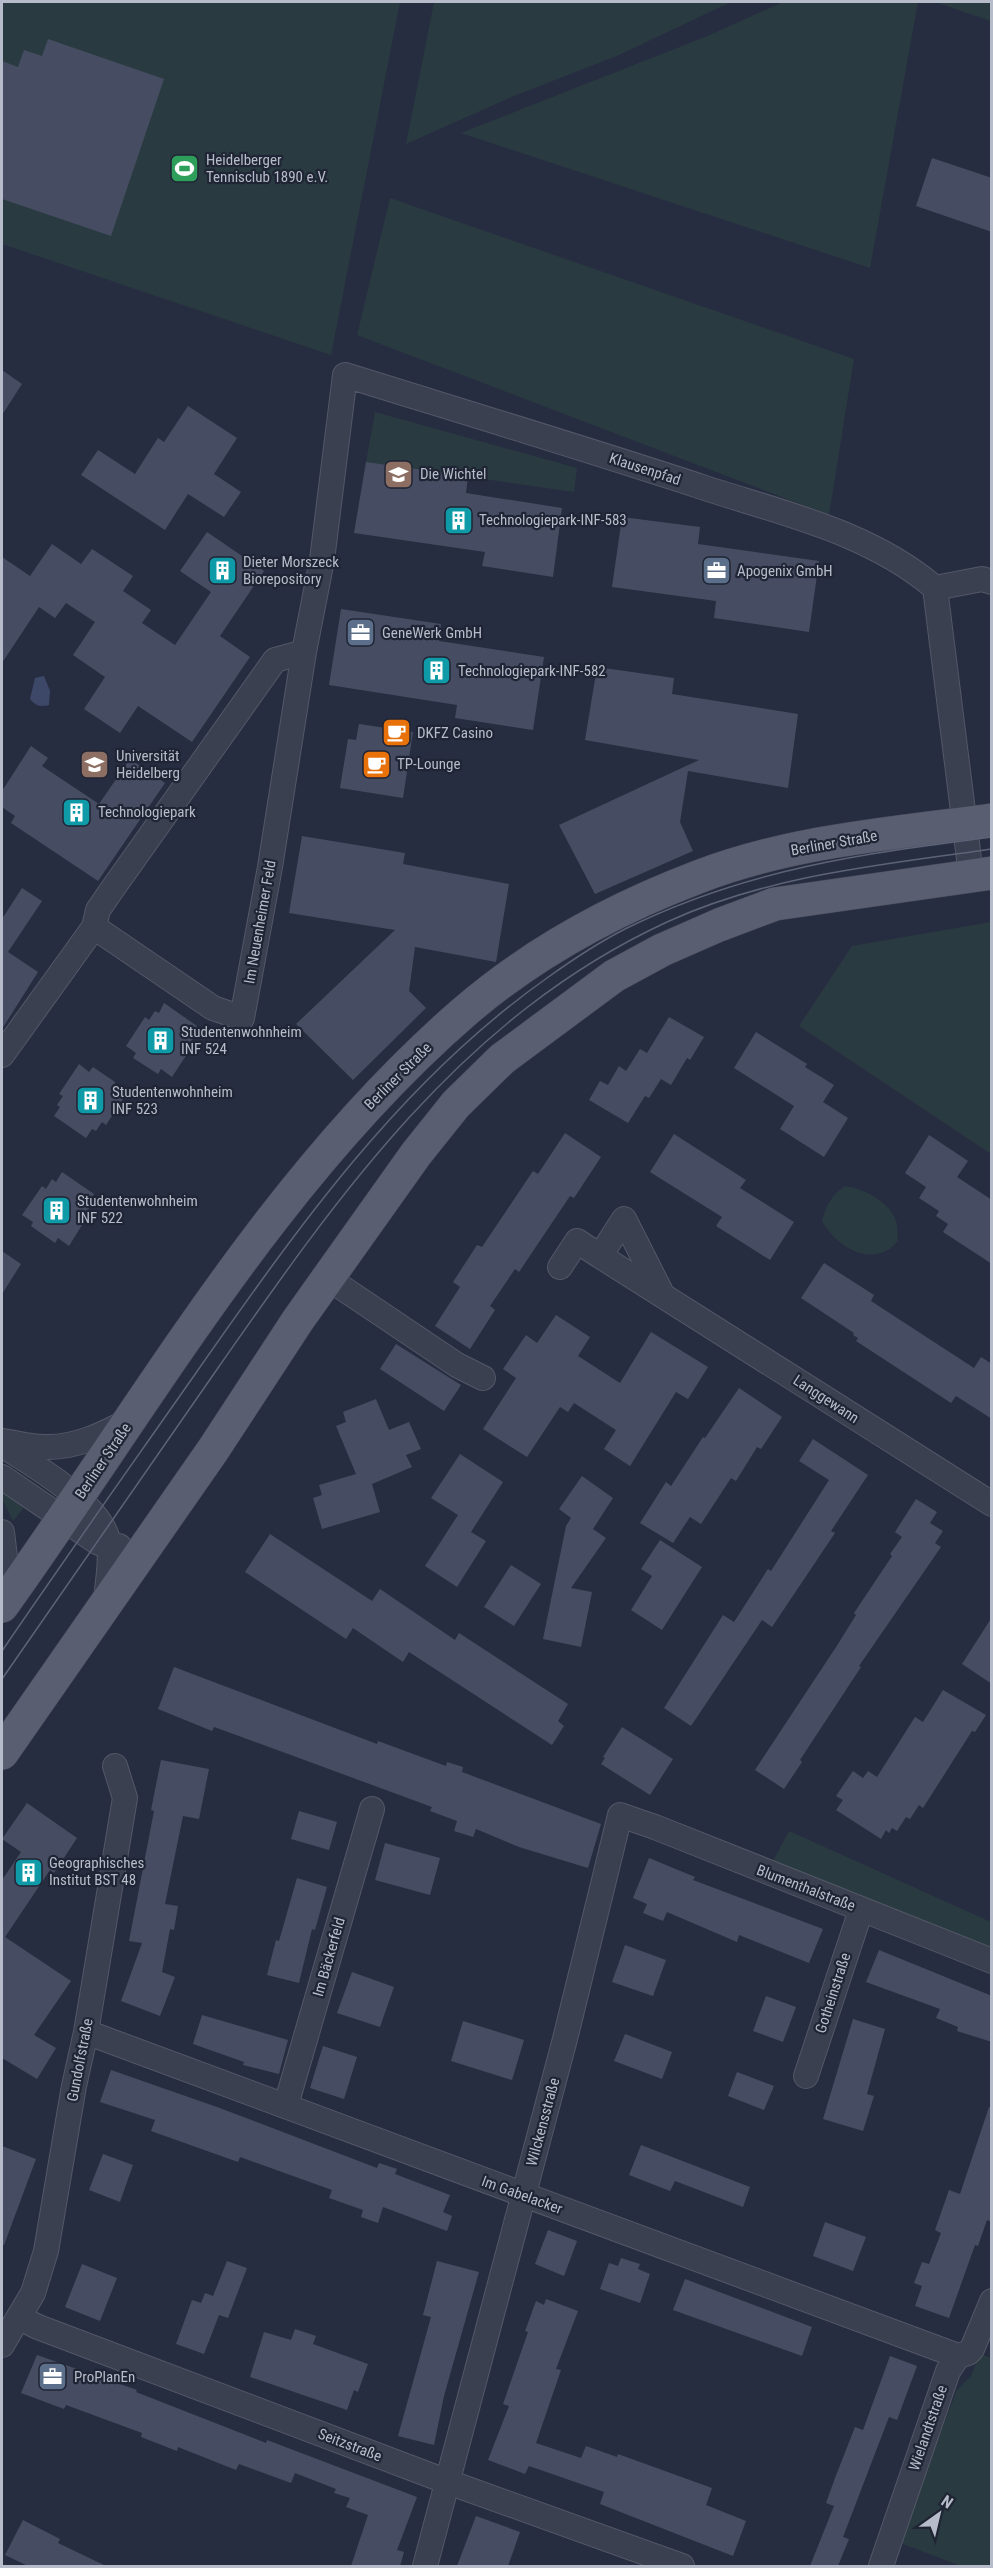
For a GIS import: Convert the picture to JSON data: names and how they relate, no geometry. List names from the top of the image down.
{
  "streets": {
    "main road": ["Berliner Straße"],
    "street": [
      "Klausenpfad",
      "Im Neuenheimer Feld",
      "Langgewann",
      "Blumenthalstraße",
      "Im Bäckerfeld",
      "Gotheinstraße",
      "Gundolfstraße",
      "Wilckensstraße",
      "Im Gabelacker",
      "Wielandtstraße",
      "Seitzstraße"
    ]
  },
  "crossings": [
    ["Klausenpfad", "Im Neuenheimer Feld"],
    ["Blumenthalstraße", "Gotheinstraße"],
    ["Blumenthalstraße", "Wilckensstraße"],
    ["Im Bäckerfeld", "Im Gabelacker"],
    ["Gundolfstraße", "Im Gabelacker"],
    ["Gundolfstraße", "Seitzstraße"],
    ["Wilckensstraße", "Im Gabelacker"],
    ["Wilckensstraße", "Seitzstraße"],
    ["Im Gabelacker", "Wielandtstraße"]
  ],
  "places": {
    "sports": ["Heidelberger Tennisclub 1890 e.V."],
    "school or university": ["Die Wichtel", "Universität Heidelberg"],
    "building": [
      "Technologiepark-INF-583",
      "Dieter Morszeck Biorepository",
      "Technologiepark-INF-582",
      "Technologiepark",
      "Studentenwohnheim INF 524",
      "Studentenwohnheim INF 523",
      "Studentenwohnheim INF 522",
      "Geographisches Institut BST 48"
    ],
    "office": ["Apogenix GmbH", "GeneWerk GmbH", "ProPlanEn"],
    "cafe": ["DKFZ Casino", "TP-Lounge"]
  },
  "north": "top right"
}
